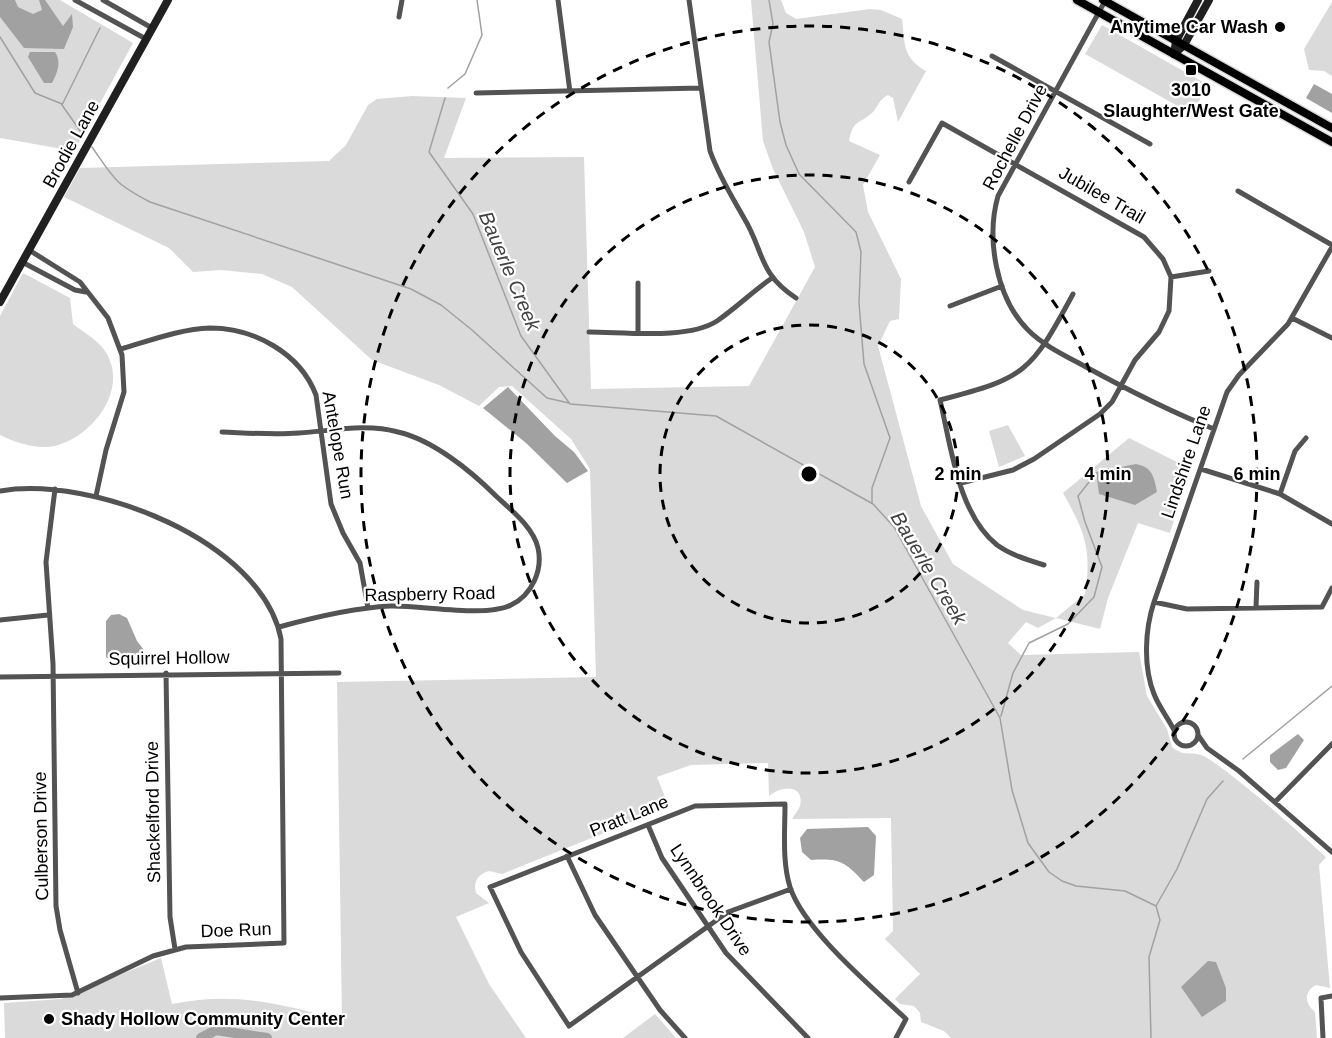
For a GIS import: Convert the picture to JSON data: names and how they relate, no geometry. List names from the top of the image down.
{
  "streets": {
    "main road": ["Brodie Lane"],
    "street": [
      "Rochelle Drive",
      "Jubilee Trail",
      "Antelope Run",
      "Lindshire Lane",
      "Raspberry Road",
      "Squirrel Hollow",
      "Shackelford Drive",
      "Pratt Lane",
      "Culberson Drive",
      "Lynnbrook Drive",
      "Doe Run"
    ]
  },
  "crossings": [
    ["Rochelle Drive", "Jubilee Trail"],
    ["Rochelle Drive", "Lindshire Lane"],
    ["Antelope Run", "Raspberry Road"],
    ["Squirrel Hollow", "Shackelford Drive"],
    ["Squirrel Hollow", "Culberson Drive"],
    ["Squirrel Hollow", "Doe Run"],
    ["Shackelford Drive", "Doe Run"],
    ["Pratt Lane", "Lynnbrook Drive"],
    ["Culberson Drive", "Doe Run"]
  ],
  "water": ["Bauerle Creek"],
  "places": {
    "other": ["Anytime Car Wash", "Shady Hollow Community Center"],
    "transit": ["3010 Slaughter/West Gate"]
  },
  "rings": ["2 min", "4 min", "6 min"]
}
